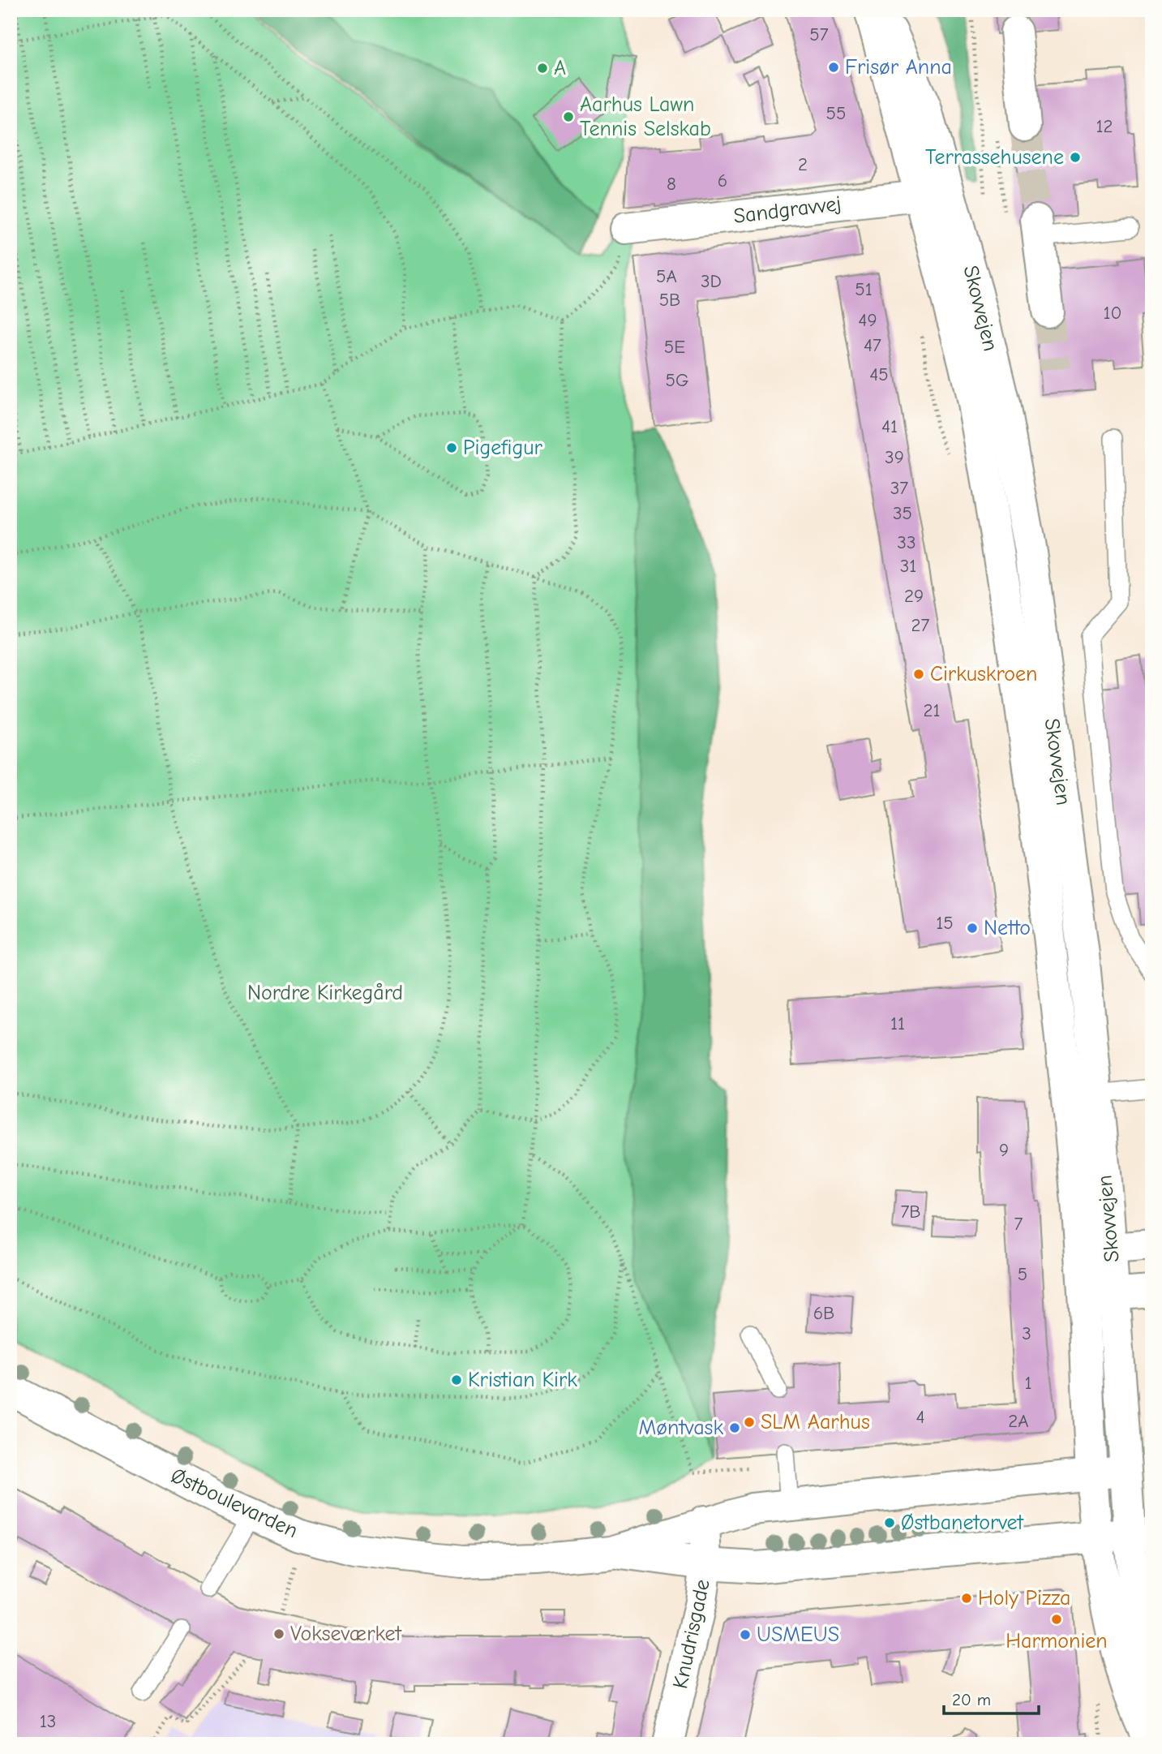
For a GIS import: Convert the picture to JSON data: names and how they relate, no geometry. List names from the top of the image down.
{
  "streets": {
    "street": [
      "Sandgravvej",
      "Skovvejen",
      "Østboulevarden",
      "Knudrisgade"
    ]
  },
  "crossings": [
    ["Sandgravvej", "Skovvejen"]
  ],
  "parks": ["Nordre Kirkegård"],
  "places": [
    "Frisør Anna",
    "A",
    "Aarhus Lawn Tennis Selskab",
    "Terrassehusene",
    "Pigefigur",
    "Cirkuskroen",
    "Netto",
    "Kristian Kirk",
    "SLM Aarhus",
    "Møntvask",
    "Østbanetorvet",
    "Holy Pizza",
    "Harmonien",
    "Vokseværket",
    "USMEUS"
  ],
  "house_numbers": [
    "57",
    "55",
    "12",
    "2",
    "6",
    "8",
    "5A",
    "3D",
    "51",
    "5B",
    "10",
    "49",
    "47",
    "5E",
    "45",
    "5G",
    "41",
    "39",
    "37",
    "35",
    "33",
    "31",
    "29",
    "27",
    "21",
    "15",
    "11",
    "9",
    "7B",
    "7",
    "5",
    "6B",
    "3",
    "1",
    "4",
    "2A",
    "13"
  ],
  "scale_bar": "20 m"
}
